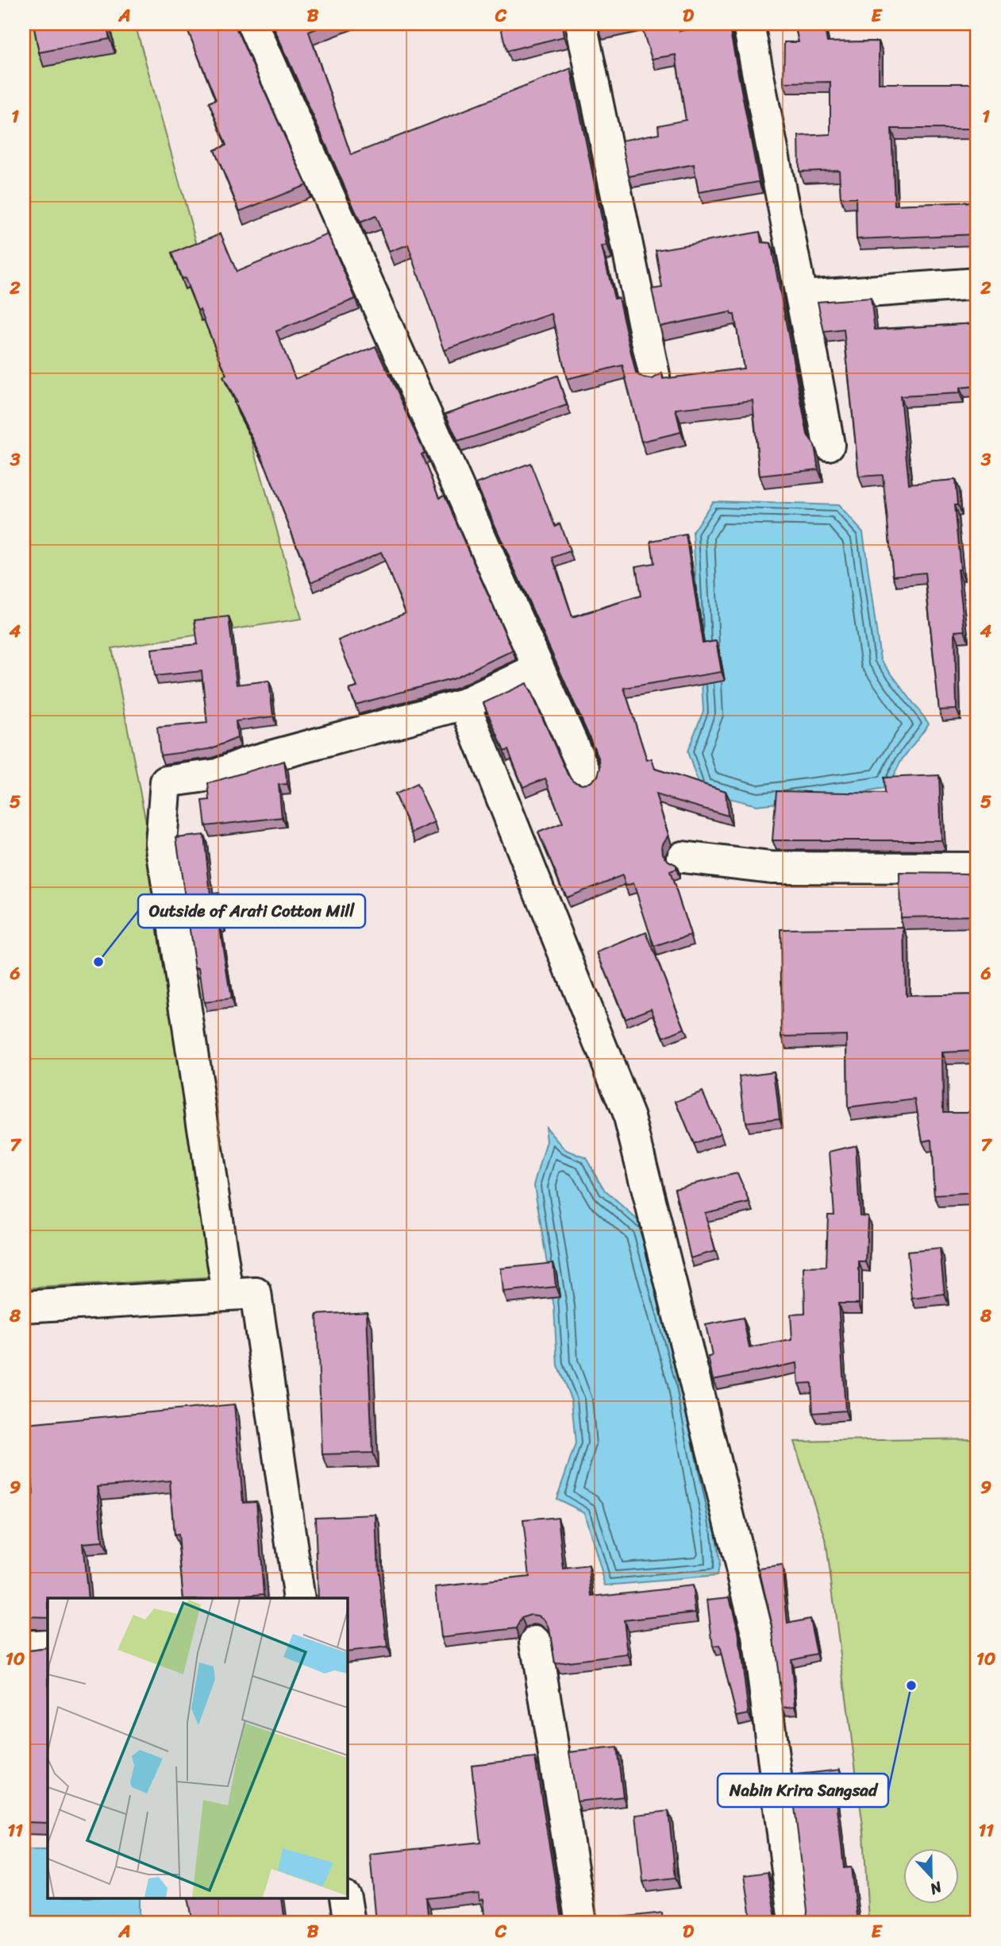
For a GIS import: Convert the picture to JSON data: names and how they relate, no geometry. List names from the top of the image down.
{
  "places": ["Outside of Arati Cotton Mill", "Nabin Krira Sangsad"],
  "north": "bottom",
  "grid": {
    "columns": [
      "A",
      "B",
      "C",
      "D",
      "E"
    ],
    "rows": [
      "1",
      "2",
      "3",
      "4",
      "5",
      "6",
      "7",
      "8",
      "9",
      "10",
      "11"
    ]
  }
}
